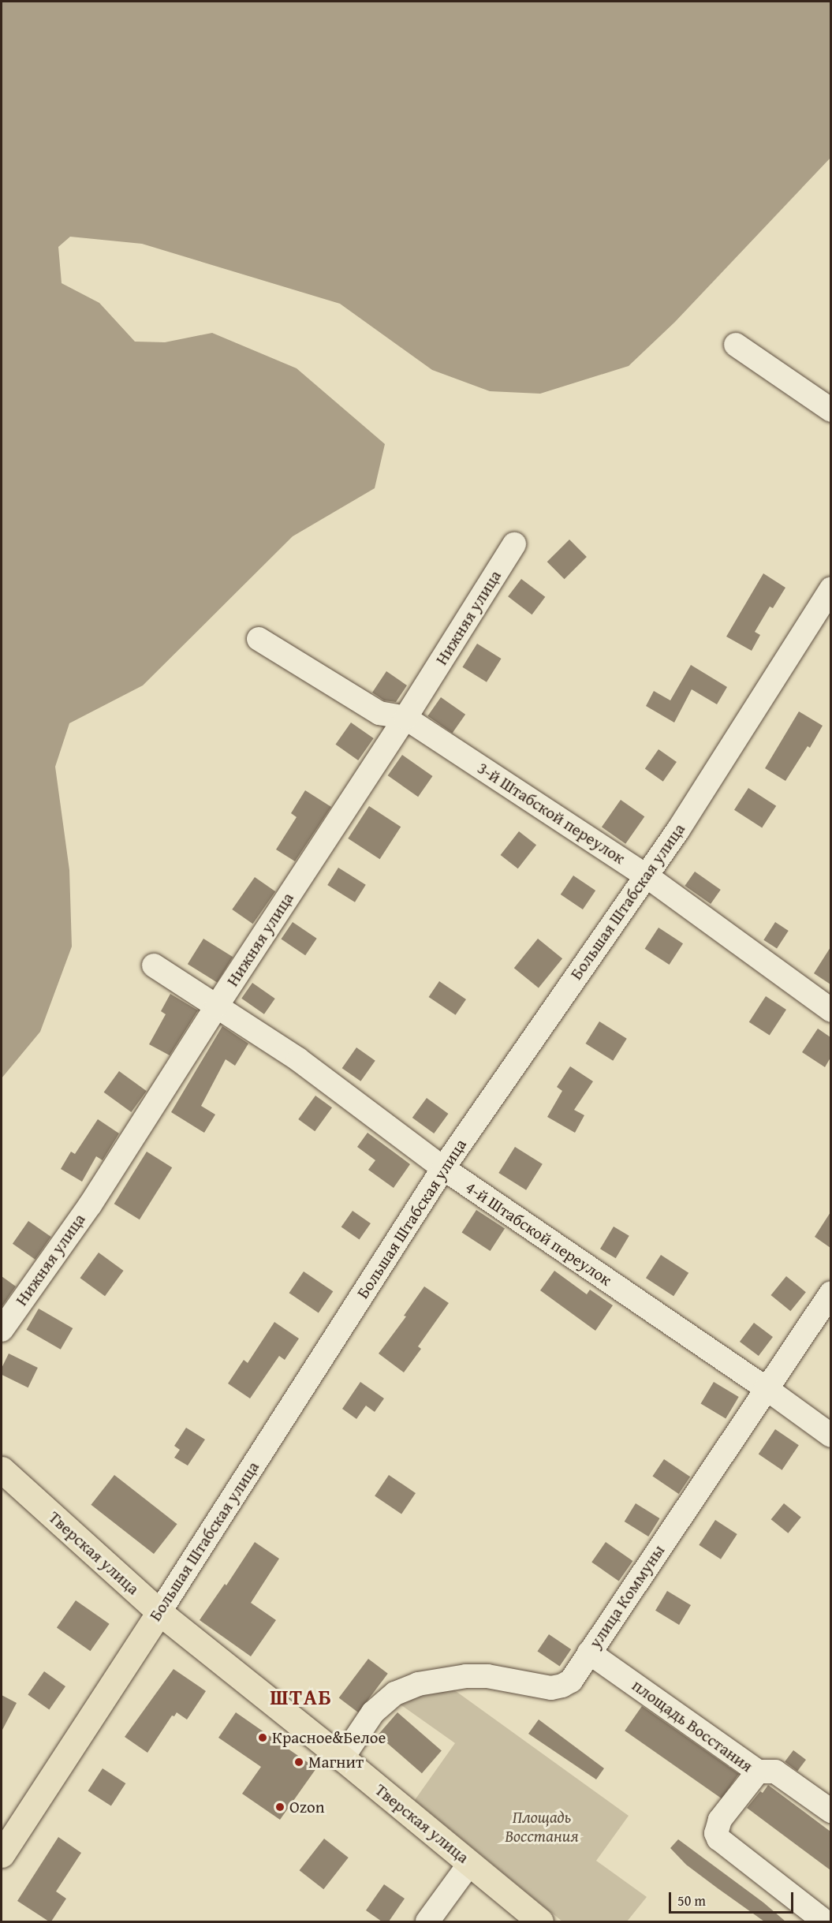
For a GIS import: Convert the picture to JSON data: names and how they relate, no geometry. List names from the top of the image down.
{
  "streets": {
    "main road": ["Большая Штабская улица", "Тверская улица"],
    "street": [
      "Нижняя улица",
      "3-й Штабской переулок",
      "4-й Штабской переулок",
      "улица Коммуны",
      "площадь Восстания"
    ]
  },
  "crossings": [
    ["Нижняя улица", "3-й Штабской переулок"],
    ["Нижняя улица", "4-й Штабской переулок"],
    ["3-й Штабской переулок", "Большая Штабская улица"],
    ["Большая Штабская улица", "4-й Штабской переулок"],
    ["Большая Штабская улица", "Тверская улица"],
    ["4-й Штабской переулок", "улица Коммуны"],
    ["Тверская улица", "улица Коммуны"],
    ["улица Коммуны", "площадь Восстания"]
  ],
  "districts": ["ШТАБ"],
  "parks": ["Площадь Восстания"],
  "places": ["Красное&Белое", "Магнит", "Ozon"],
  "scale_bar": "50 m"
}
